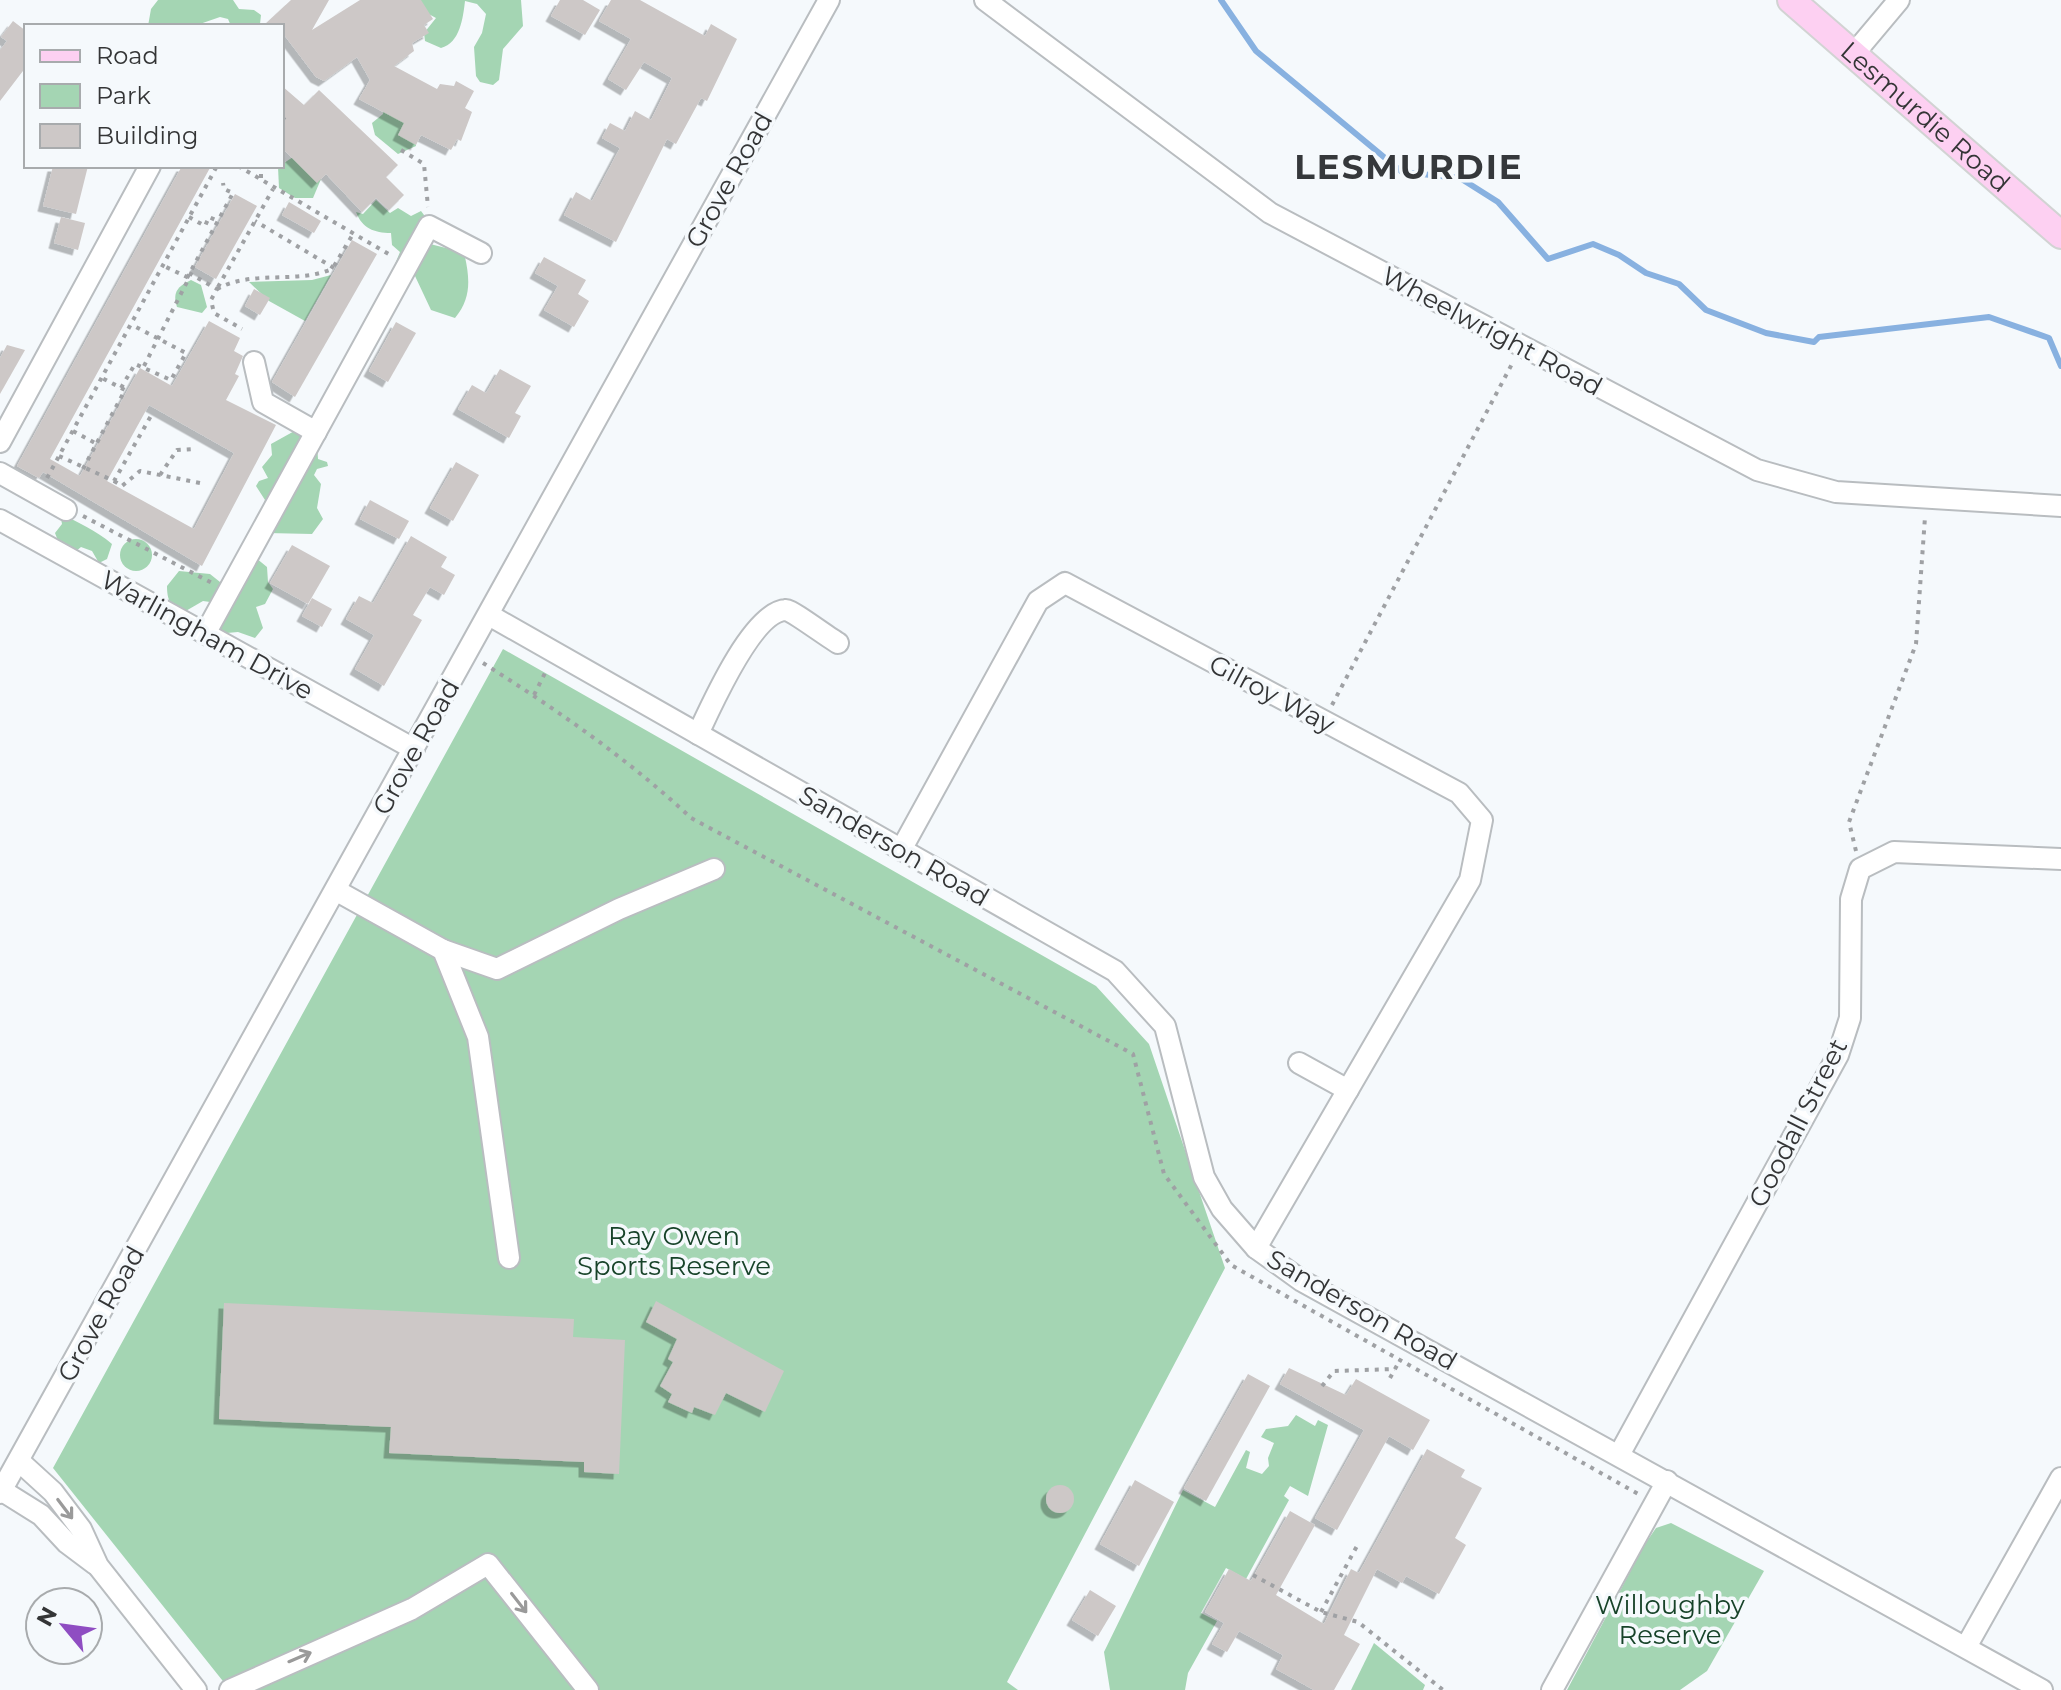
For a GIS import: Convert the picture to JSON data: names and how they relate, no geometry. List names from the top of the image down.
{
  "streets": {
    "main road": ["Lesmurdie Road"],
    "street": [
      "Grove Road",
      "Wheelwright Road",
      "Warlingham Drive",
      "Gilroy Way",
      "Sanderson Road",
      "Goodall Street"
    ]
  },
  "crossings": [
    ["Grove Road", "Warlingham Drive"],
    ["Grove Road", "Sanderson Road"],
    ["Gilroy Way", "Sanderson Road"],
    ["Sanderson Road", "Goodall Street"]
  ],
  "districts": ["LESMURDIE"],
  "parks": ["Ray Owen Sports Reserve", "Willoughby Reserve"],
  "legend": ["Road", "Park", "Building"],
  "north": "top left"
}
